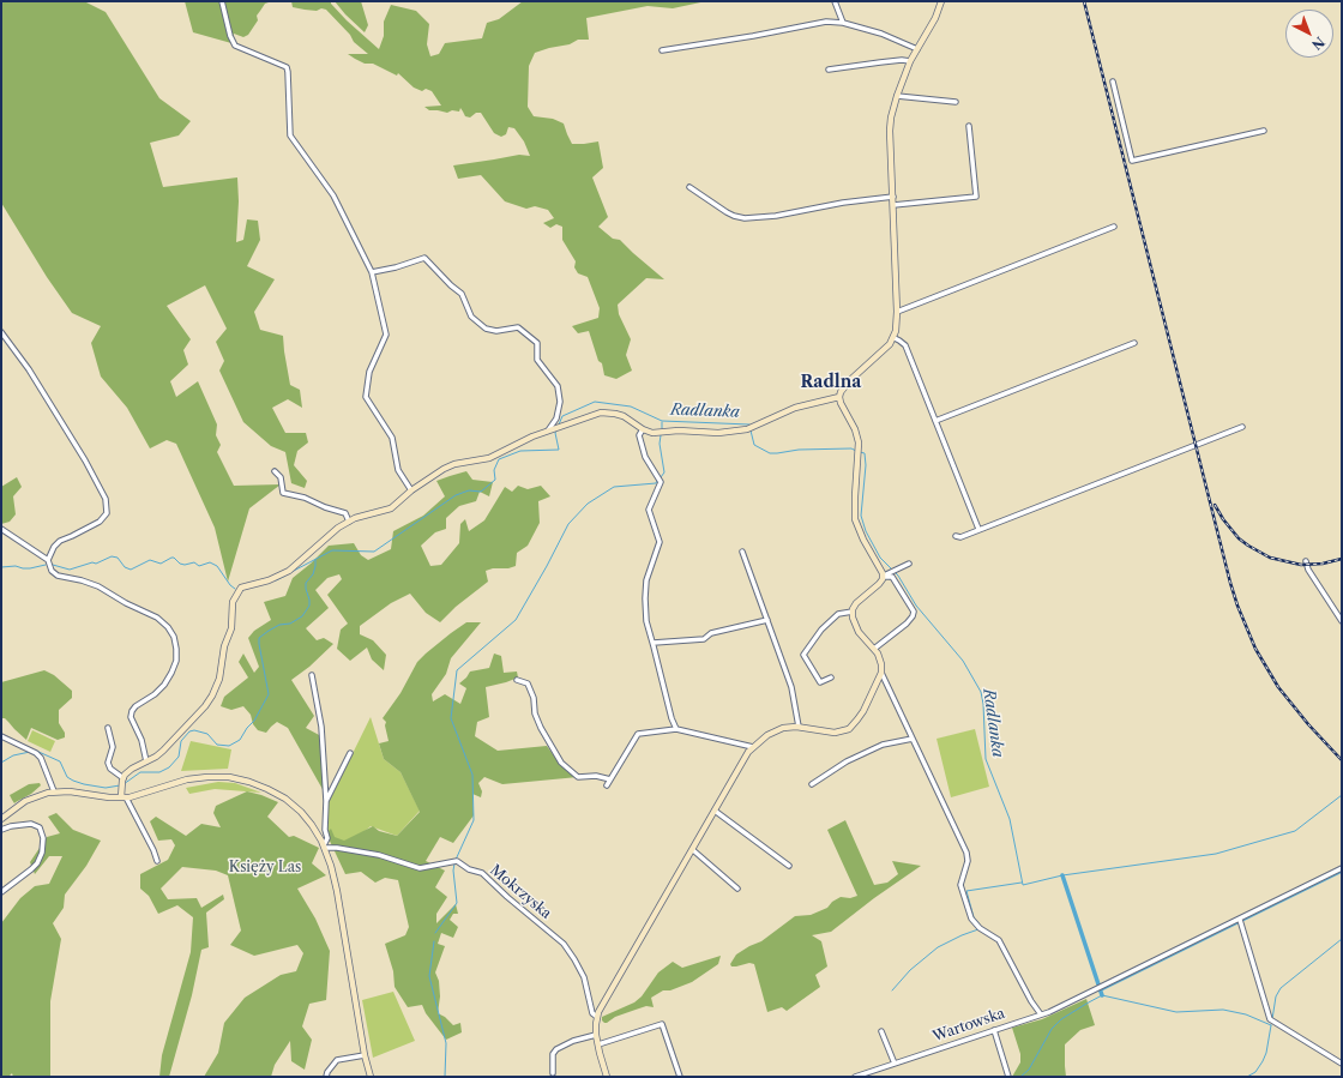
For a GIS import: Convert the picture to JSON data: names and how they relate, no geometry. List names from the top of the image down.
{
  "streets": {
    "street": ["Mokrzyska", "Wartowska"]
  },
  "districts": ["Radlna"],
  "water": ["Radlanka"],
  "parks": ["Księży Las"],
  "north": "bottom right"
}
